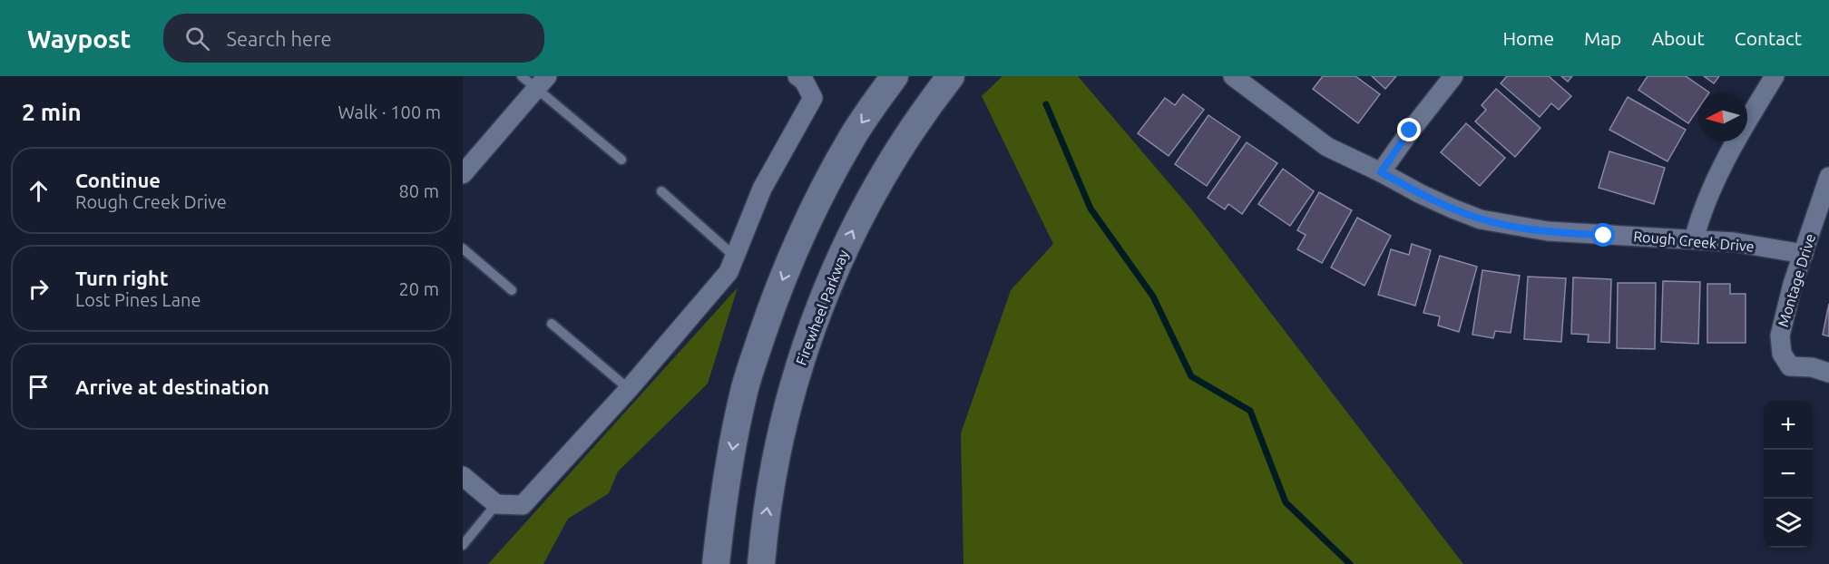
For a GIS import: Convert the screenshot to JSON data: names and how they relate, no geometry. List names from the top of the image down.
{
  "streets": {
    "main road": ["Firewheel Parkway"],
    "street": ["Rough Creek Drive", "Montage Drive"]
  },
  "crossings": [
    ["Rough Creek Drive", "Montage Drive"]
  ],
  "north": "left",
  "page": {
    "header": "Waypost",
    "search": "Search here",
    "nav": [
      "Home",
      "Map",
      "About",
      "Contact"
    ],
    "heading": ["2 min", "Walk · 100 m"],
    "list": [
      ["Continue", "Rough Creek Drive", "80 m"],
      ["Turn right", "Lost Pines Lane", "20 m"],
      "Arrive at destination"
    ],
    "map_buttons": ["+", "−"]
  }
}
